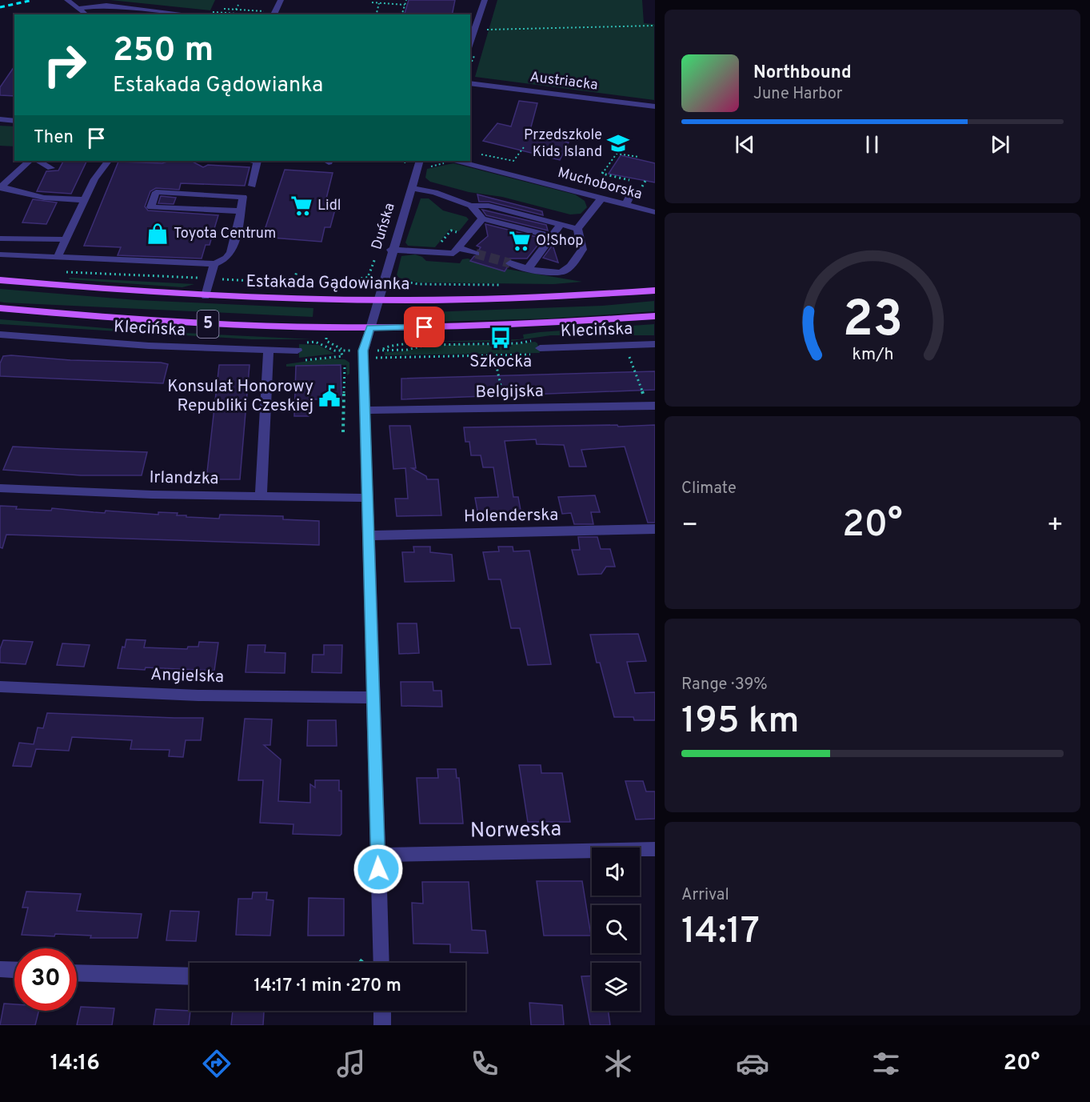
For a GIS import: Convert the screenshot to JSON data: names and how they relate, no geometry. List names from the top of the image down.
{
  "streets": {
    "main road": ["Estakada Gądowianka", "5"],
    "street": [
      "Austriacka",
      "Muchoborska",
      "Duńska",
      "Klecińska",
      "Belgijska",
      "Irlandzka",
      "Holenderska",
      "Angielska",
      "Norweska"
    ]
  },
  "crossings": [
    ["Duńska", "Estakada Gądowianka"],
    ["Duńska", "5"]
  ],
  "places": {
    "school or university": ["Przedszkole Kids Island"],
    "supermarket": ["Lidl", "O!Shop"],
    "shop": ["Toyota Centrum"],
    "bus stop": ["Szkocka"],
    "public building": ["Konsulat Honorowy Republiki Czeskiej"]
  },
  "page": {
    "turn": ["250 m", "Estakada Gądowianka"],
    "song": ["Northbound", "June Harbor"],
    "then": "Then",
    "tile": [
      "Climate",
      ["Range · 39%", "195 km"],
      ["Arrival", "14:17"]
    ],
    "heat": ["−", "20°", "+"],
    "limit": "30",
    "trip": "14:17 · 1 min · 270 m",
    "tabs": ["14:16", "20°"],
    "gauge": ["23", "km/h"]
  }
}
